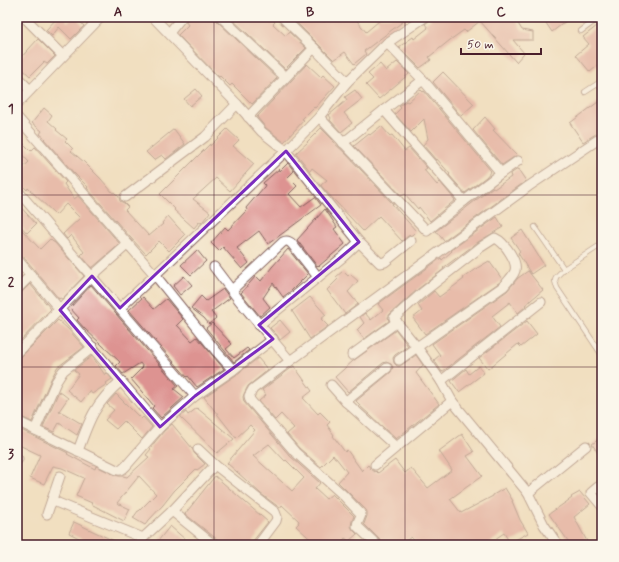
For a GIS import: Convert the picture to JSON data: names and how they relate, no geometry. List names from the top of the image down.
{
  "scale_bar": "50 m",
  "grid": {
    "columns": ["A", "B", "C"],
    "rows": ["1", "2", "3"]
  }
}
